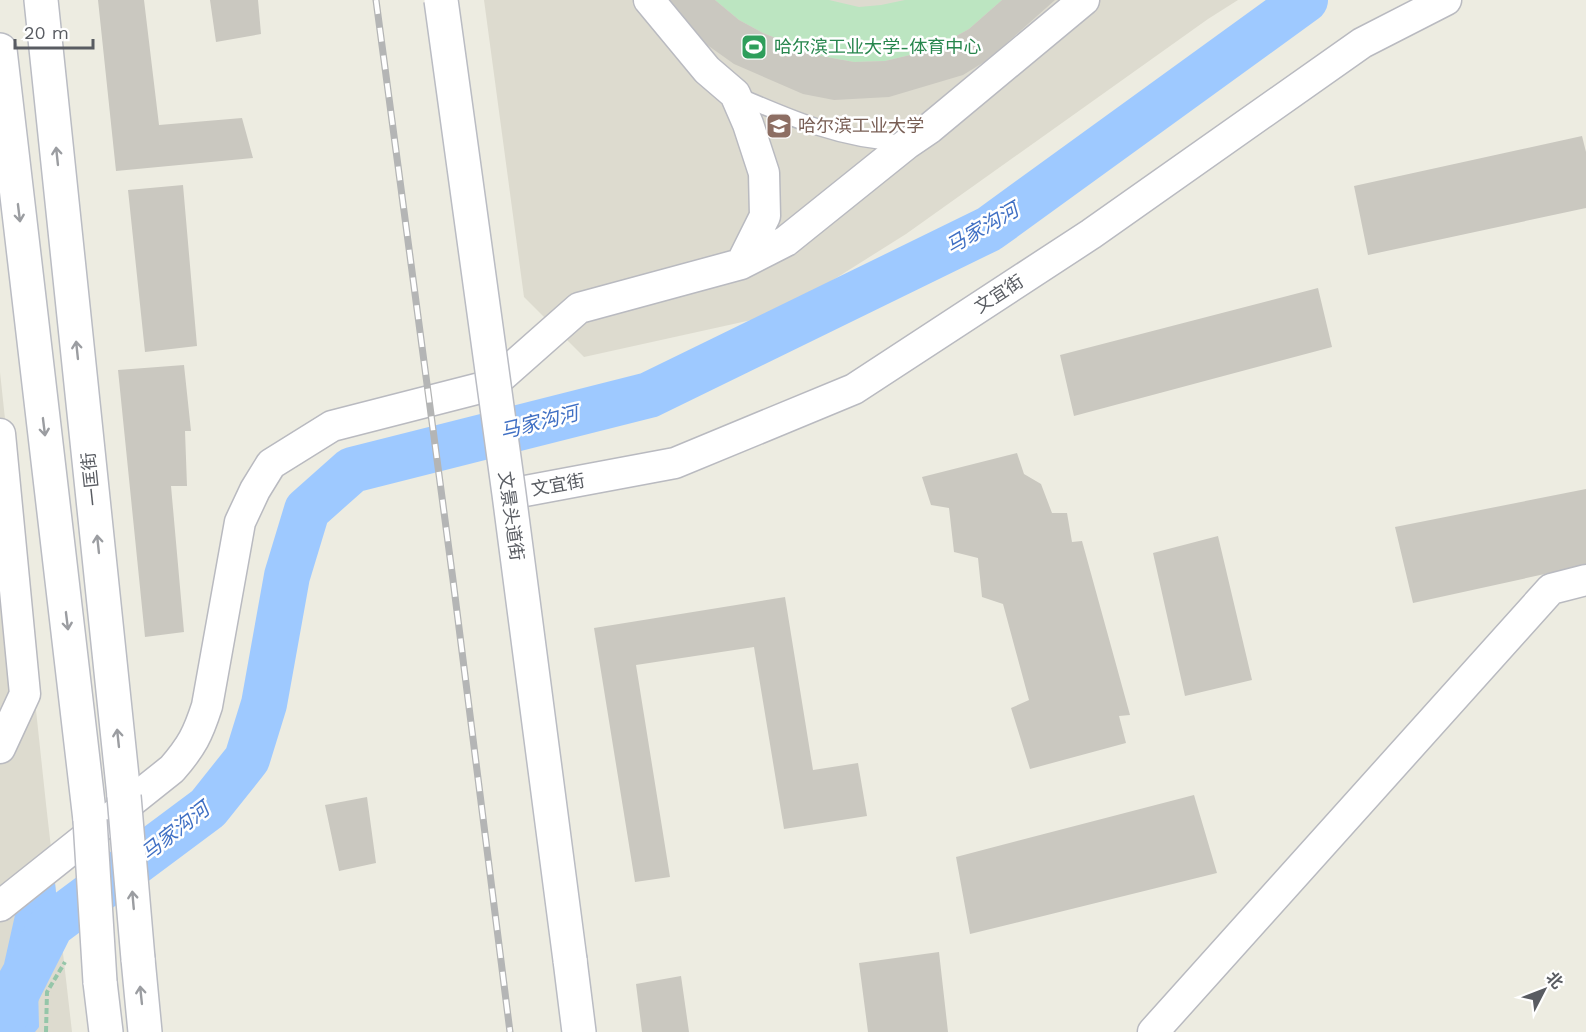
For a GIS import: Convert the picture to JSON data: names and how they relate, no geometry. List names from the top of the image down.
{
  "streets": {
    "main road": ["一匡街", "文景头道街"],
    "street": ["文宜街"]
  },
  "crossings": [
    ["文宜街", "文景头道街"]
  ],
  "water": ["马家沟河"],
  "places": {
    "sports": ["哈尔滨工业大学-体育中心"],
    "school or university": ["哈尔滨工业大学"]
  },
  "scale_bar": "20 m",
  "north": "top right"
}
